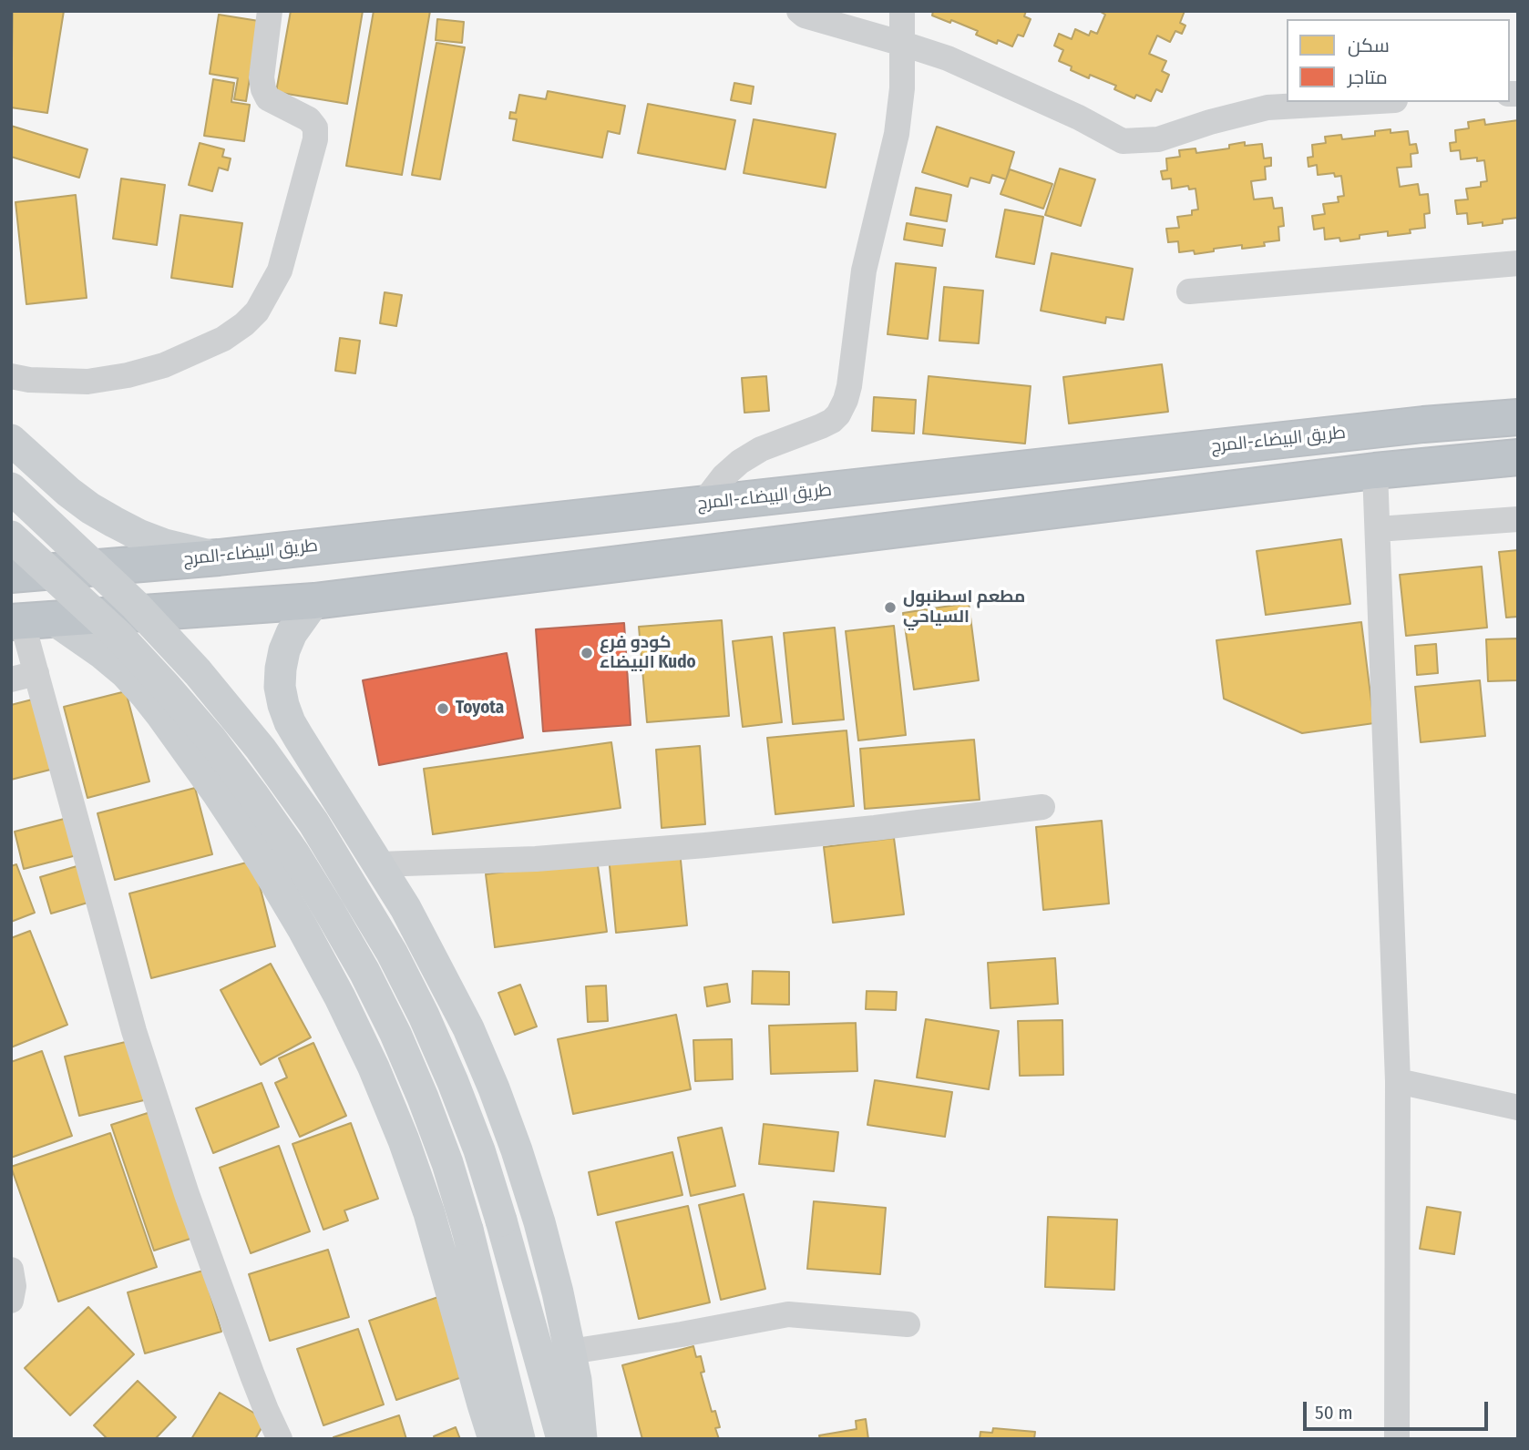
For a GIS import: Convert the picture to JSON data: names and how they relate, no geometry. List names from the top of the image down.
{
  "streets": {
    "highway": ["طريق البيضاء-المرج"]
  },
  "places": ["مطعم اسطنبول السياحي", "كودو فرع البيضاء Kudo", "Toyota"],
  "legend": ["سكن", "متاجر"],
  "scale_bar": "50 m"
}
